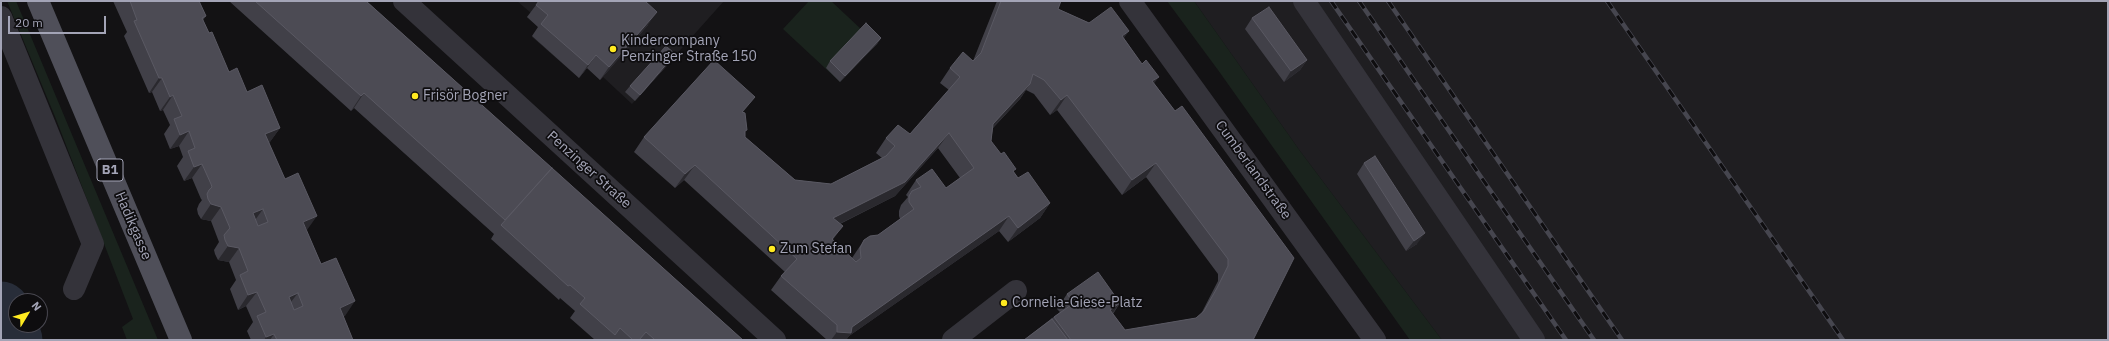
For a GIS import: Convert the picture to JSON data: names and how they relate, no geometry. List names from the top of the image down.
{
  "streets": {
    "main road": ["B1", "Hadikgasse"],
    "street": ["Penzinger Straße", "Cumberlandstraße"]
  },
  "places": [
    "Kindercompany Penzinger Straße 150",
    "Frisör Bogner",
    "Zum Stefan",
    "Cornelia-Giese-Platz"
  ],
  "scale_bar": "20 m",
  "north": "top right"
}
